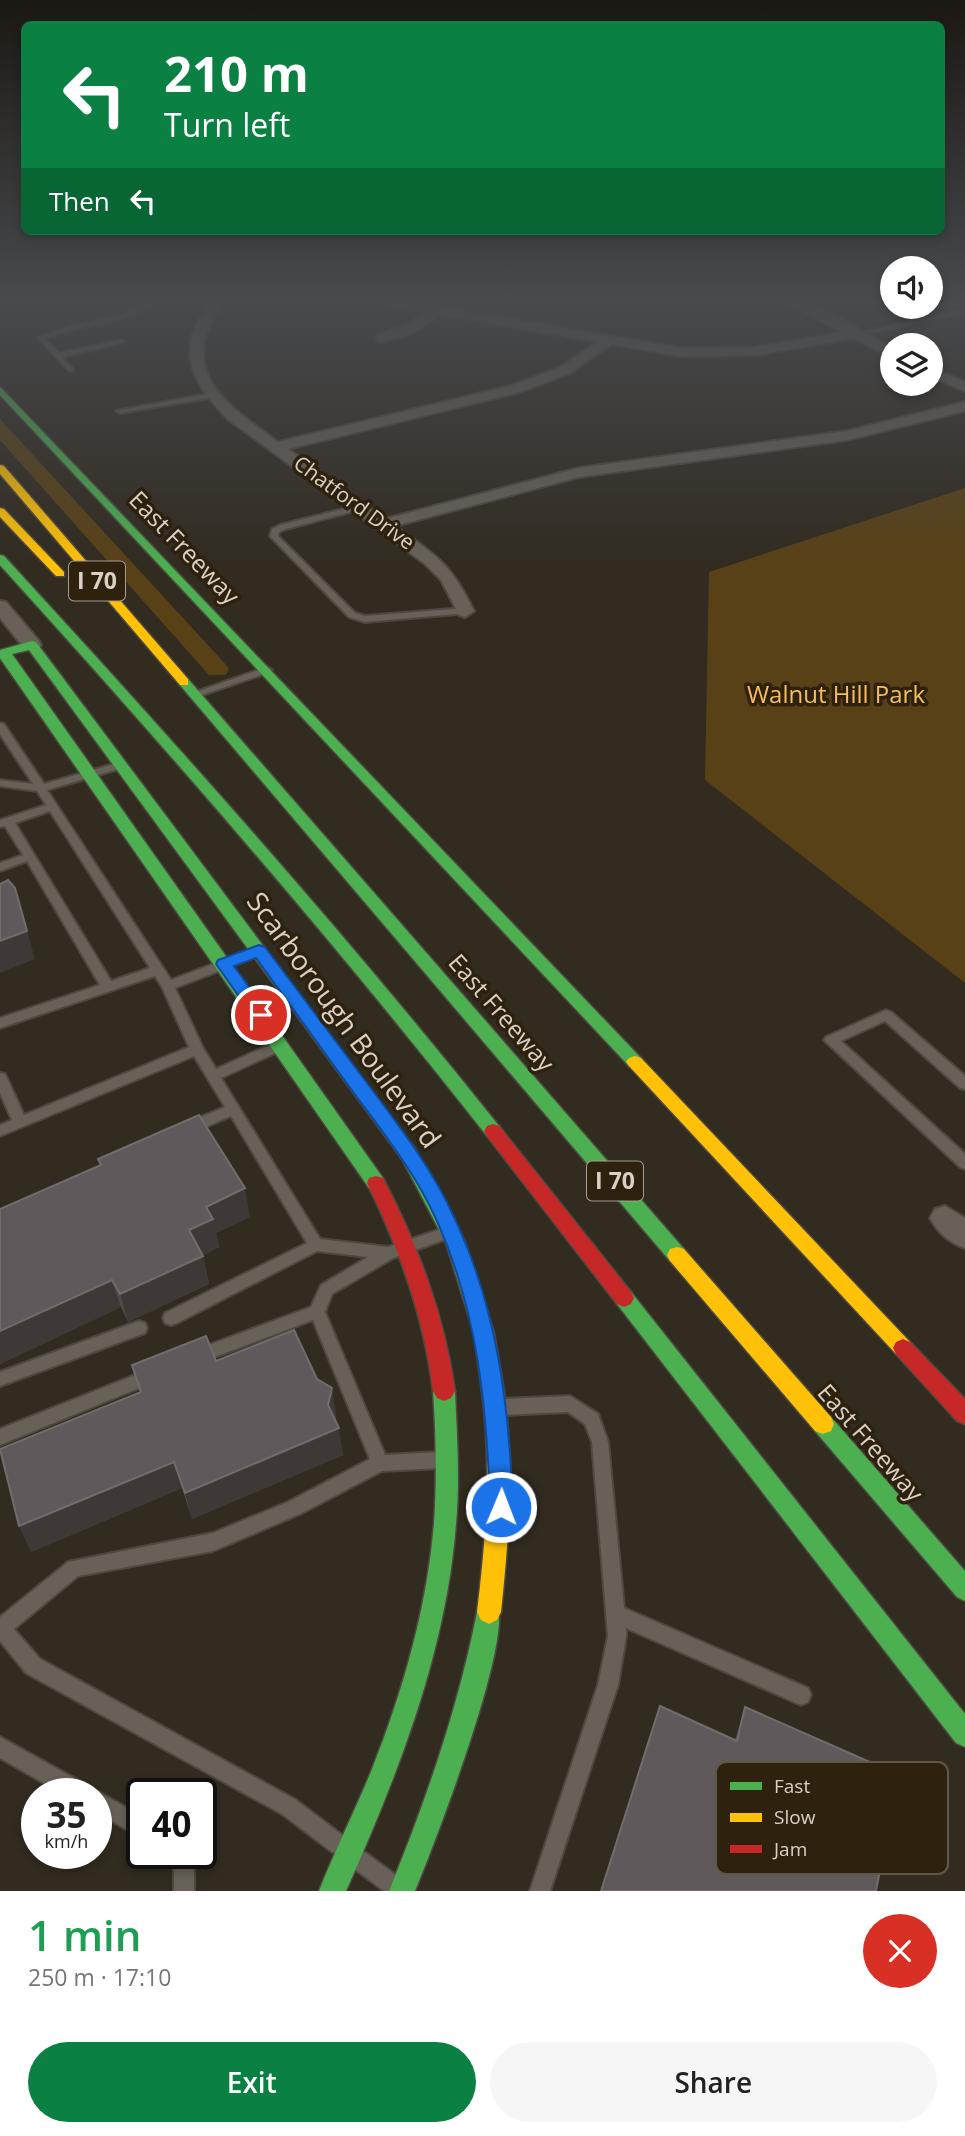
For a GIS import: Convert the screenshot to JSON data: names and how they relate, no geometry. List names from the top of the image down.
{
  "streets": {
    "main road": ["East Freeway", "I 70", "Scarborough Boulevard"],
    "street": ["Chatford Drive"]
  },
  "parks": ["Walnut Hill Park"],
  "legend": ["Fast", "Slow", "Jam"],
  "page": {
    "turn": ["210 m", "Turn left"],
    "then": "Then",
    "speed": "35 km/h",
    "limit": "40",
    "heading": ["1 min", "250 m · 17:10"],
    "buttons": ["Exit", "Share"]
  }
}
